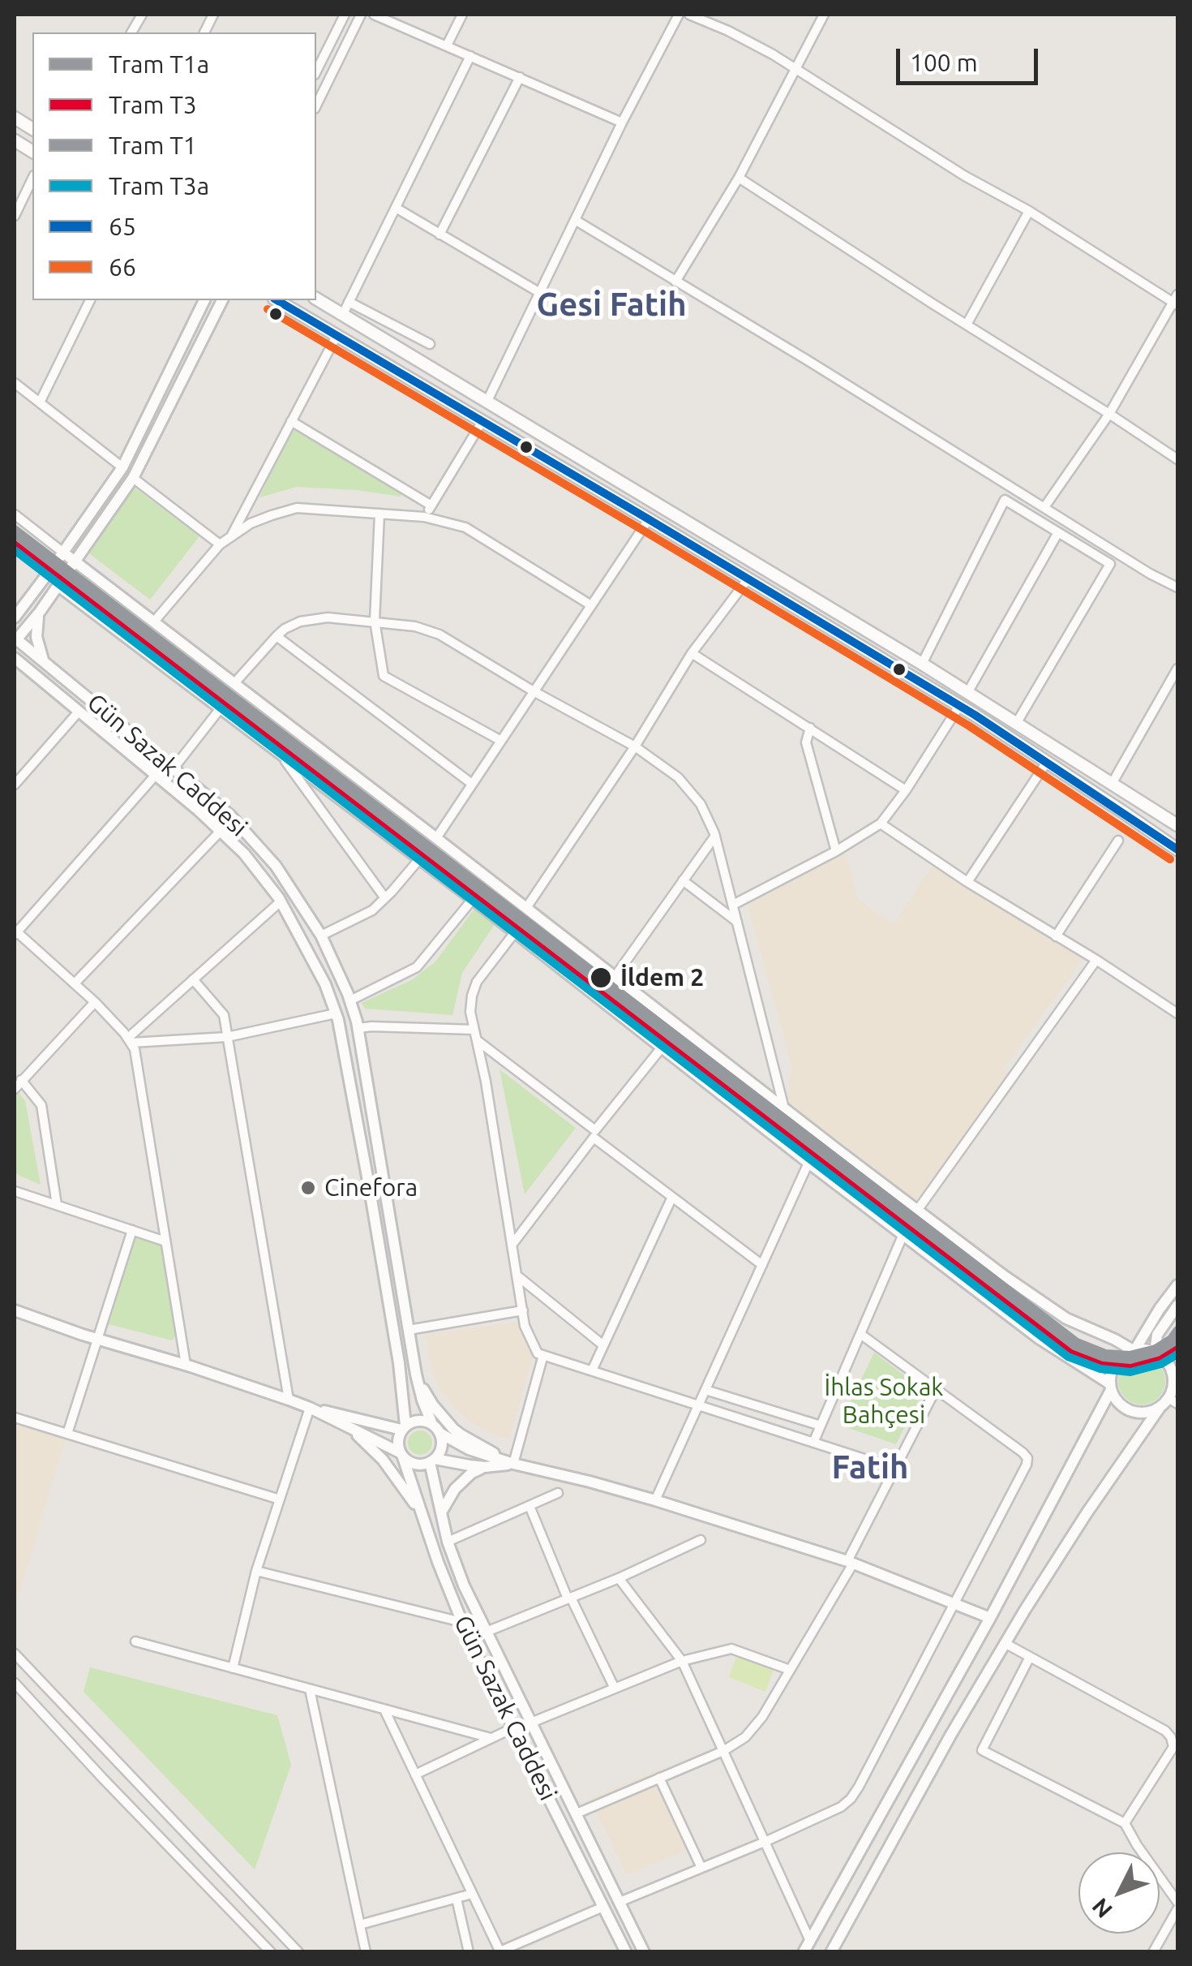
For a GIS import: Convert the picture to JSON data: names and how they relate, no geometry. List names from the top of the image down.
{
  "streets": {
    "street": ["Gün Sazak Caddesi"]
  },
  "districts": ["Gesi Fatih", "Fatih"],
  "parks": ["İhlas Sokak Bahçesi"],
  "places": ["İldem 2", "Cinefora"],
  "lines": [
    "transit line 65",
    "transit line 66",
    "tram line T1a",
    "tram line T1",
    "tram line T3",
    "tram line T3a"
  ],
  "legend": [
    "Tram T1a",
    "Tram T3",
    "Tram T1",
    "Tram T3a",
    "65",
    "66"
  ],
  "scale_bar": "100 m",
  "north": "bottom left"
}
